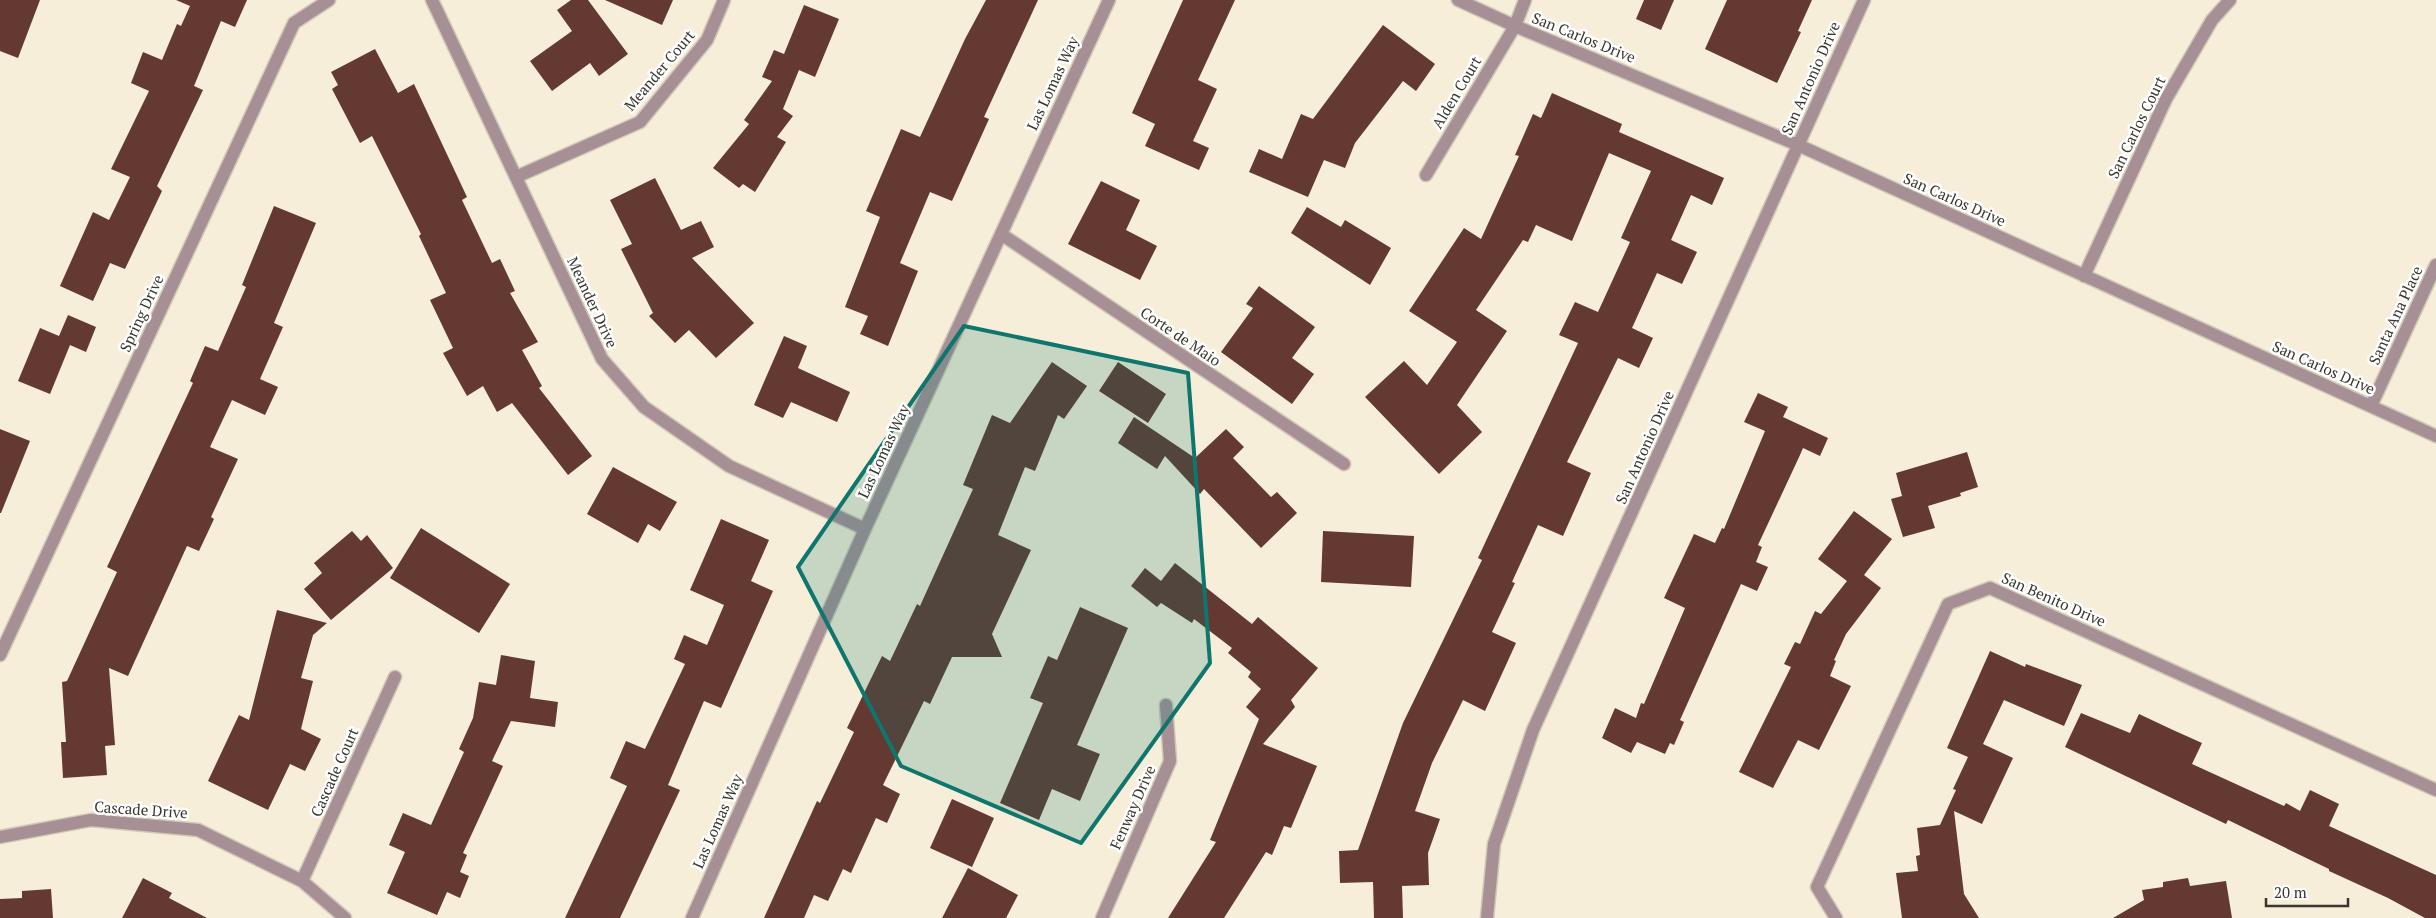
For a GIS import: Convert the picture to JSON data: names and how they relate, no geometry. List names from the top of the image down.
{
  "streets": {
    "street": [
      "San Carlos Drive",
      "Meander Court",
      "San Antonio Drive",
      "Las Lomas Way",
      "Alden Court",
      "San Carlos Court",
      "Meander Drive",
      "Spring Drive",
      "Santa Ana Place",
      "Corte de Maio",
      "San Benito Drive",
      "Cascade Court",
      "Fenway Drive",
      "Cascade Drive"
    ]
  },
  "crossings": [
    ["San Carlos Drive", "San Antonio Drive"],
    ["San Carlos Drive", "Alden Court"],
    ["San Carlos Drive", "San Carlos Court"],
    ["San Carlos Drive", "Santa Ana Place"],
    ["Meander Court", "Meander Drive"],
    ["Las Lomas Way", "Meander Drive"],
    ["Las Lomas Way", "Corte de Maio"],
    ["Cascade Court", "Cascade Drive"]
  ],
  "scale_bar": "20 m"
}
